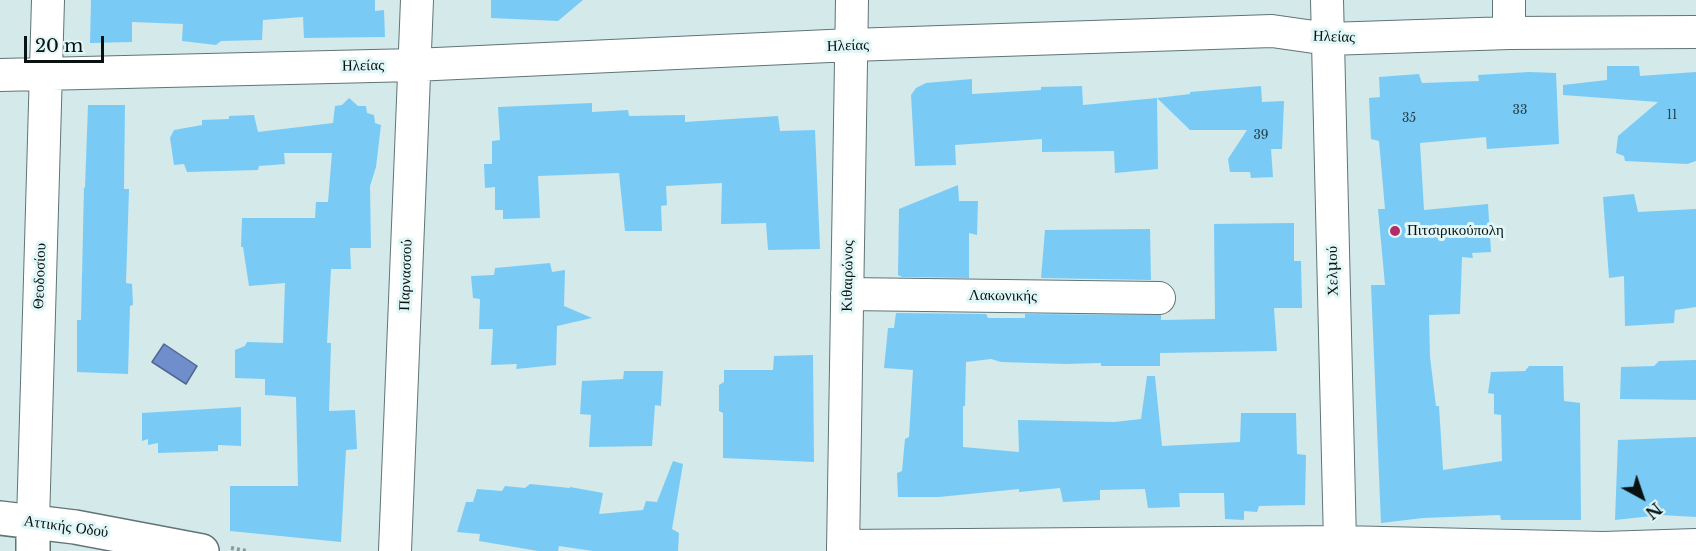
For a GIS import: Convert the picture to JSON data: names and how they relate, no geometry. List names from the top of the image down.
{
  "streets": {
    "street": [
      "Ηλείας",
      "Χελμού",
      "Παρνασσού",
      "Θεοδοσίου",
      "Κιθαιρώνος",
      "Λακωνικής",
      "Αττικής Οδού"
    ]
  },
  "crossings": [
    ["Ηλείας", "Χελμού"],
    ["Ηλείας", "Παρνασσού"],
    ["Ηλείας", "Θεοδοσίου"],
    ["Ηλείας", "Κιθαιρώνος"],
    ["Θεοδοσίου", "Αττικής Οδού"],
    ["Κιθαιρώνος", "Λακωνικής"]
  ],
  "places": ["Πιτσιρικούπολη"],
  "house_numbers": [
    "33",
    "11",
    "35",
    "39"
  ],
  "scale_bar": "20 m",
  "north": "bottom right"
}
